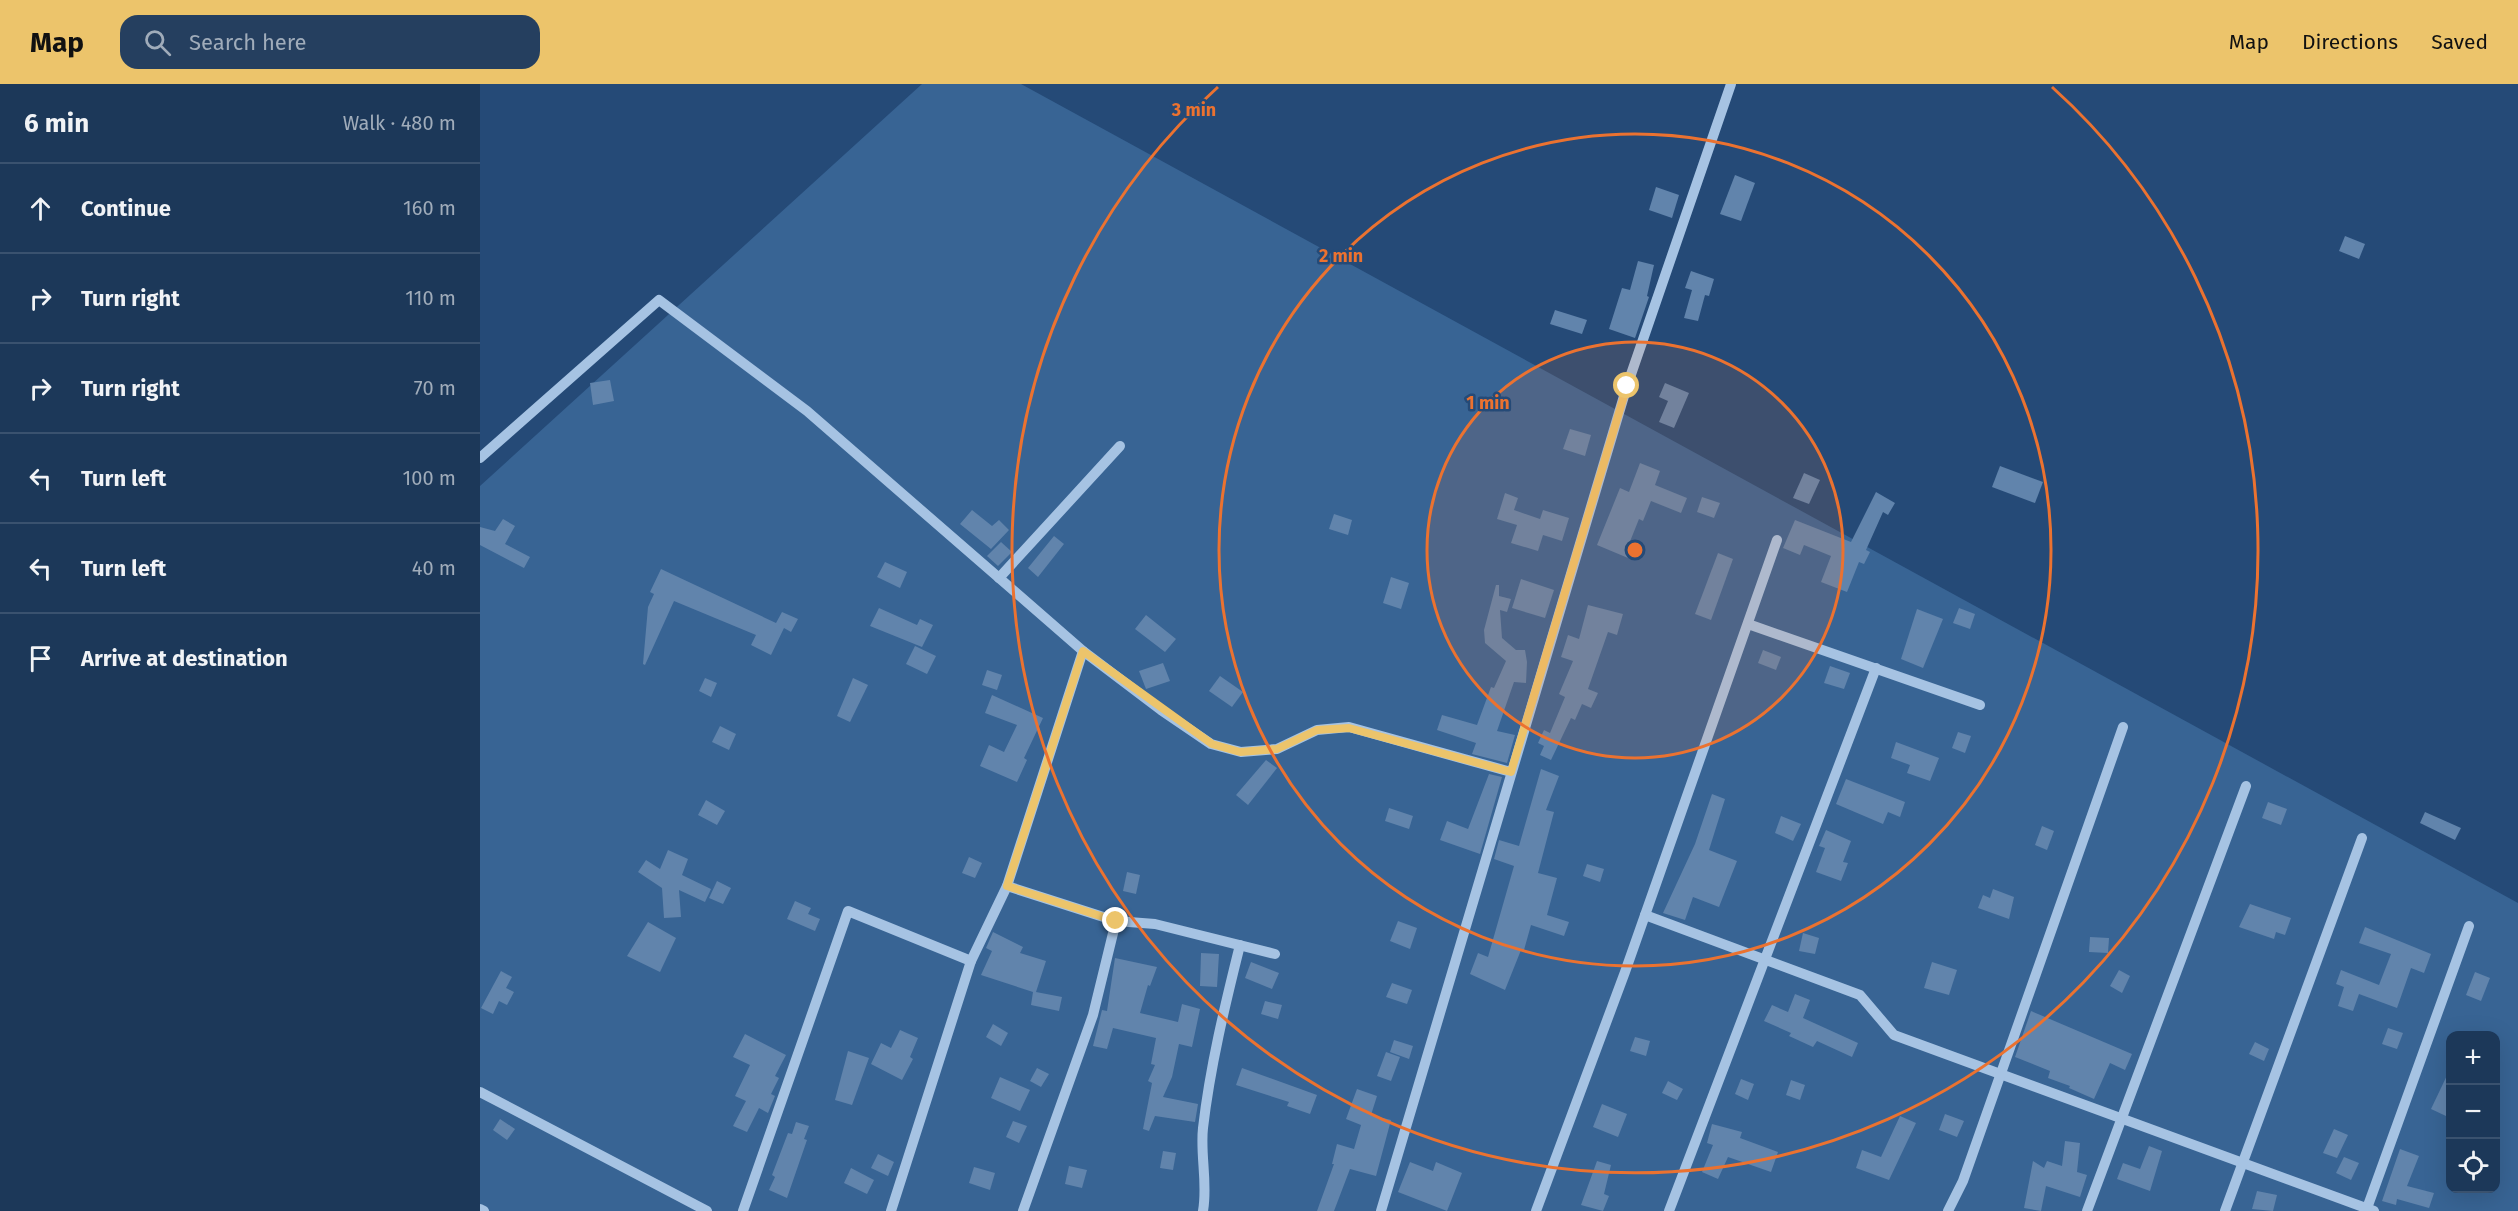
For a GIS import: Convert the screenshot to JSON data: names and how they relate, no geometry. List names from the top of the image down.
{
  "page": {
    "header": "Map",
    "search": "Search here",
    "nav": ["Map", "Directions", "Saved"],
    "heading": ["6 min", "Walk · 480 m"],
    "list": [
      ["Continue", "160 m"],
      ["Turn right", "110 m"],
      ["Turn right", "70 m"],
      ["Turn left", "100 m"],
      ["Turn left", "40 m"],
      "Arrive at destination"
    ],
    "map_buttons": ["+", "−"]
  },
  "rings": ["3 min", "2 min", "1 min"]
}
